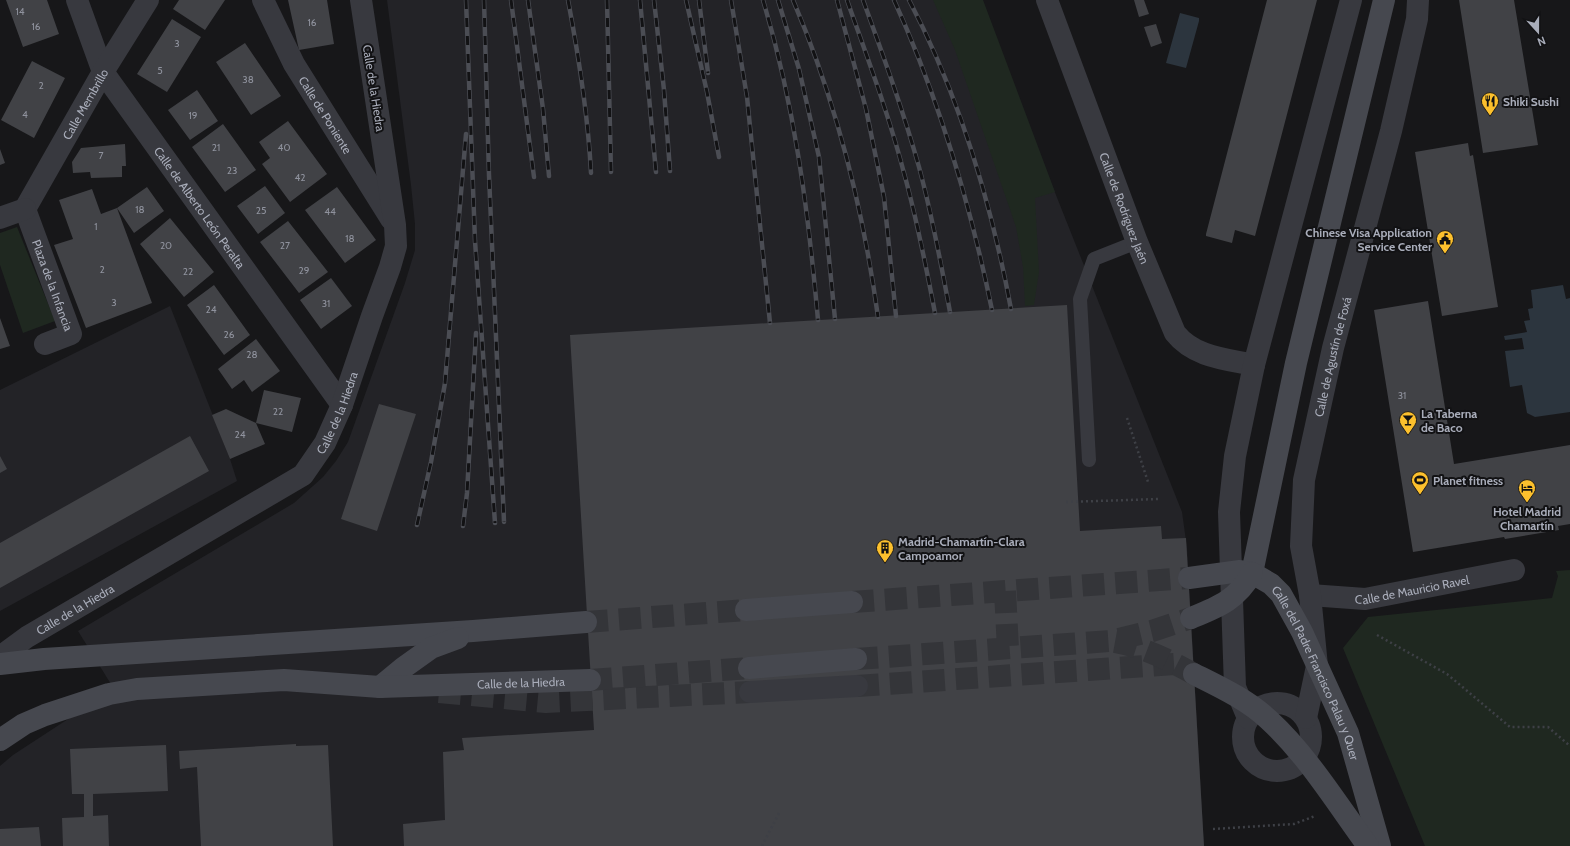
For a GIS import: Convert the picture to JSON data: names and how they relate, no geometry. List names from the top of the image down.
{
  "streets": {
    "main road": ["Calle de la Hiedra", "Calle del Padre Francisco Palau y Quer"],
    "street": [
      "Calle Membrillo",
      "Calle de Poniente",
      "Calle de Alberto León Peralta",
      "Calle de Rodríguez Jaén",
      "Plaza de la Infancia",
      "Calle de Agustín de Foxá",
      "Calle de Mauricio Ravel"
    ]
  },
  "crossings": [
    ["Calle de la Hiedra", "Calle de Poniente"],
    ["Calle de la Hiedra", "Calle de Alberto León Peralta"],
    ["Calle Membrillo", "Calle de Alberto León Peralta"],
    ["Calle Membrillo", "Plaza de la Infancia"],
    ["Calle de Agustín de Foxá", "Calle de Mauricio Ravel"]
  ],
  "places": {
    "restaurant": ["Shiki Sushi"],
    "public building": ["Chinese Visa Application Service Center"],
    "bar": ["La Taberna de Baco"],
    "sports": ["Planet fitness"],
    "hotel": ["Hotel Madrid Chamartín"],
    "building": ["Madrid-Chamartín-Clara Campoamor"]
  },
  "house_numbers": [
    "14",
    "16",
    "16",
    "3",
    "5",
    "38",
    "2",
    "4",
    "19",
    "21",
    "40",
    "7",
    "23",
    "42",
    "18",
    "25",
    "44",
    "1",
    "18",
    "20",
    "27",
    "2",
    "29",
    "22",
    "3",
    "31",
    "24",
    "26",
    "28",
    "31",
    "22",
    "24"
  ],
  "north": "bottom"
}
